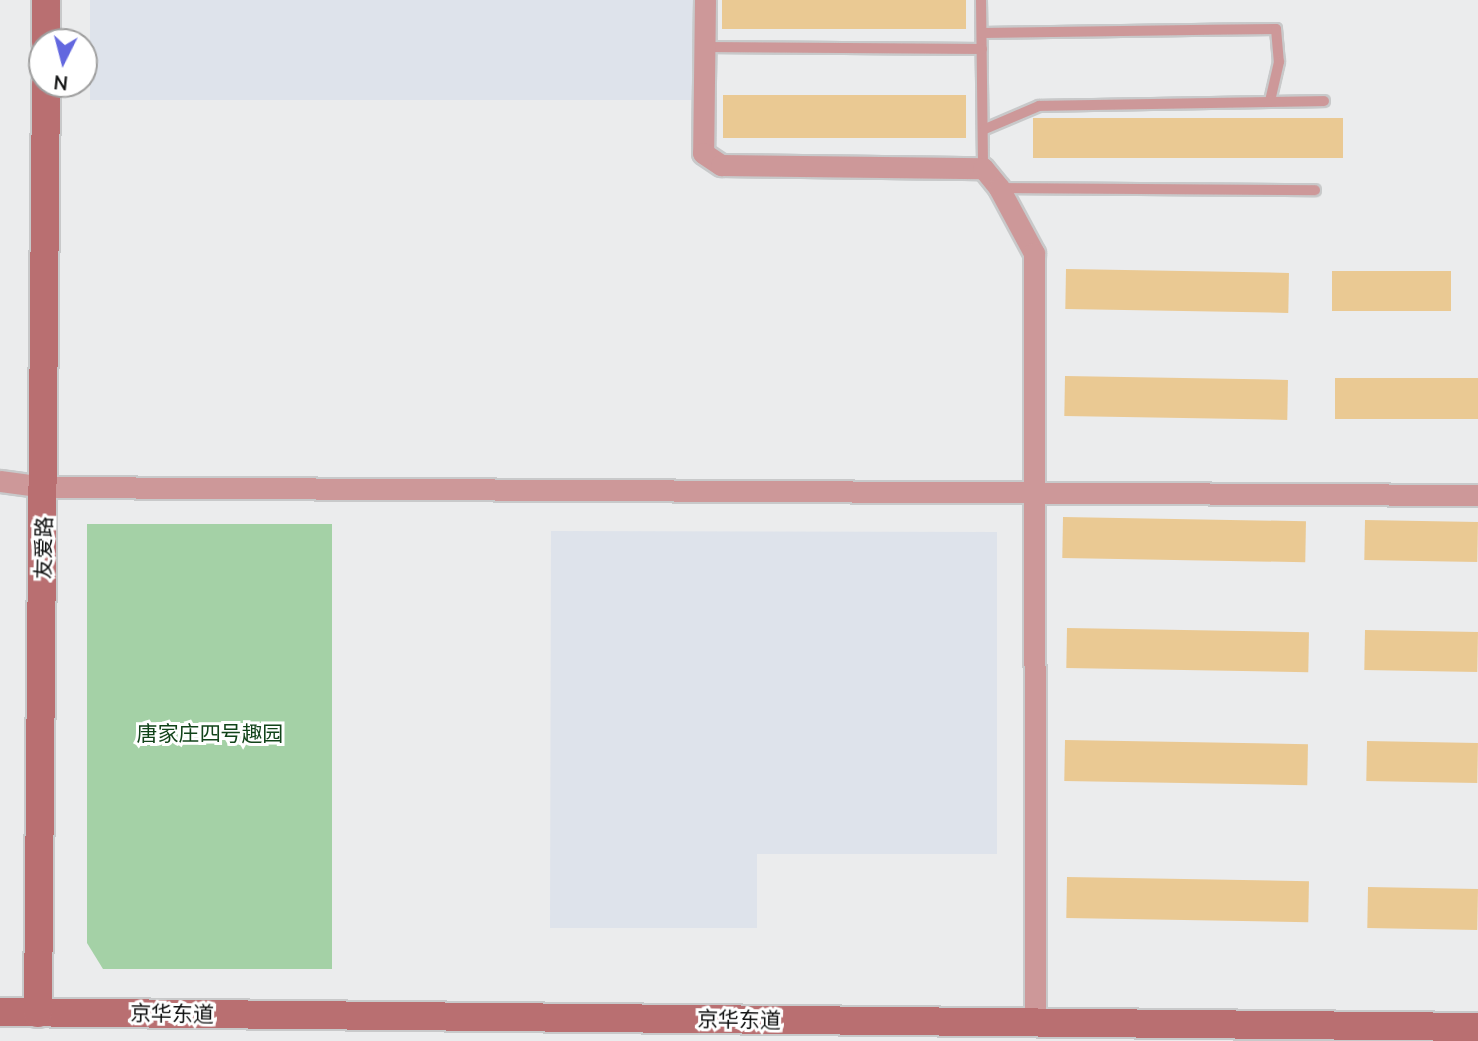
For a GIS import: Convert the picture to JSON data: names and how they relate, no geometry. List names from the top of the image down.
{
  "streets": {
    "main road": ["友爱路", "京华东道"]
  },
  "crossings": [
    ["友爱路", "京华东道"]
  ],
  "parks": ["唐家庄四号趣园"],
  "north": "bottom"
}
